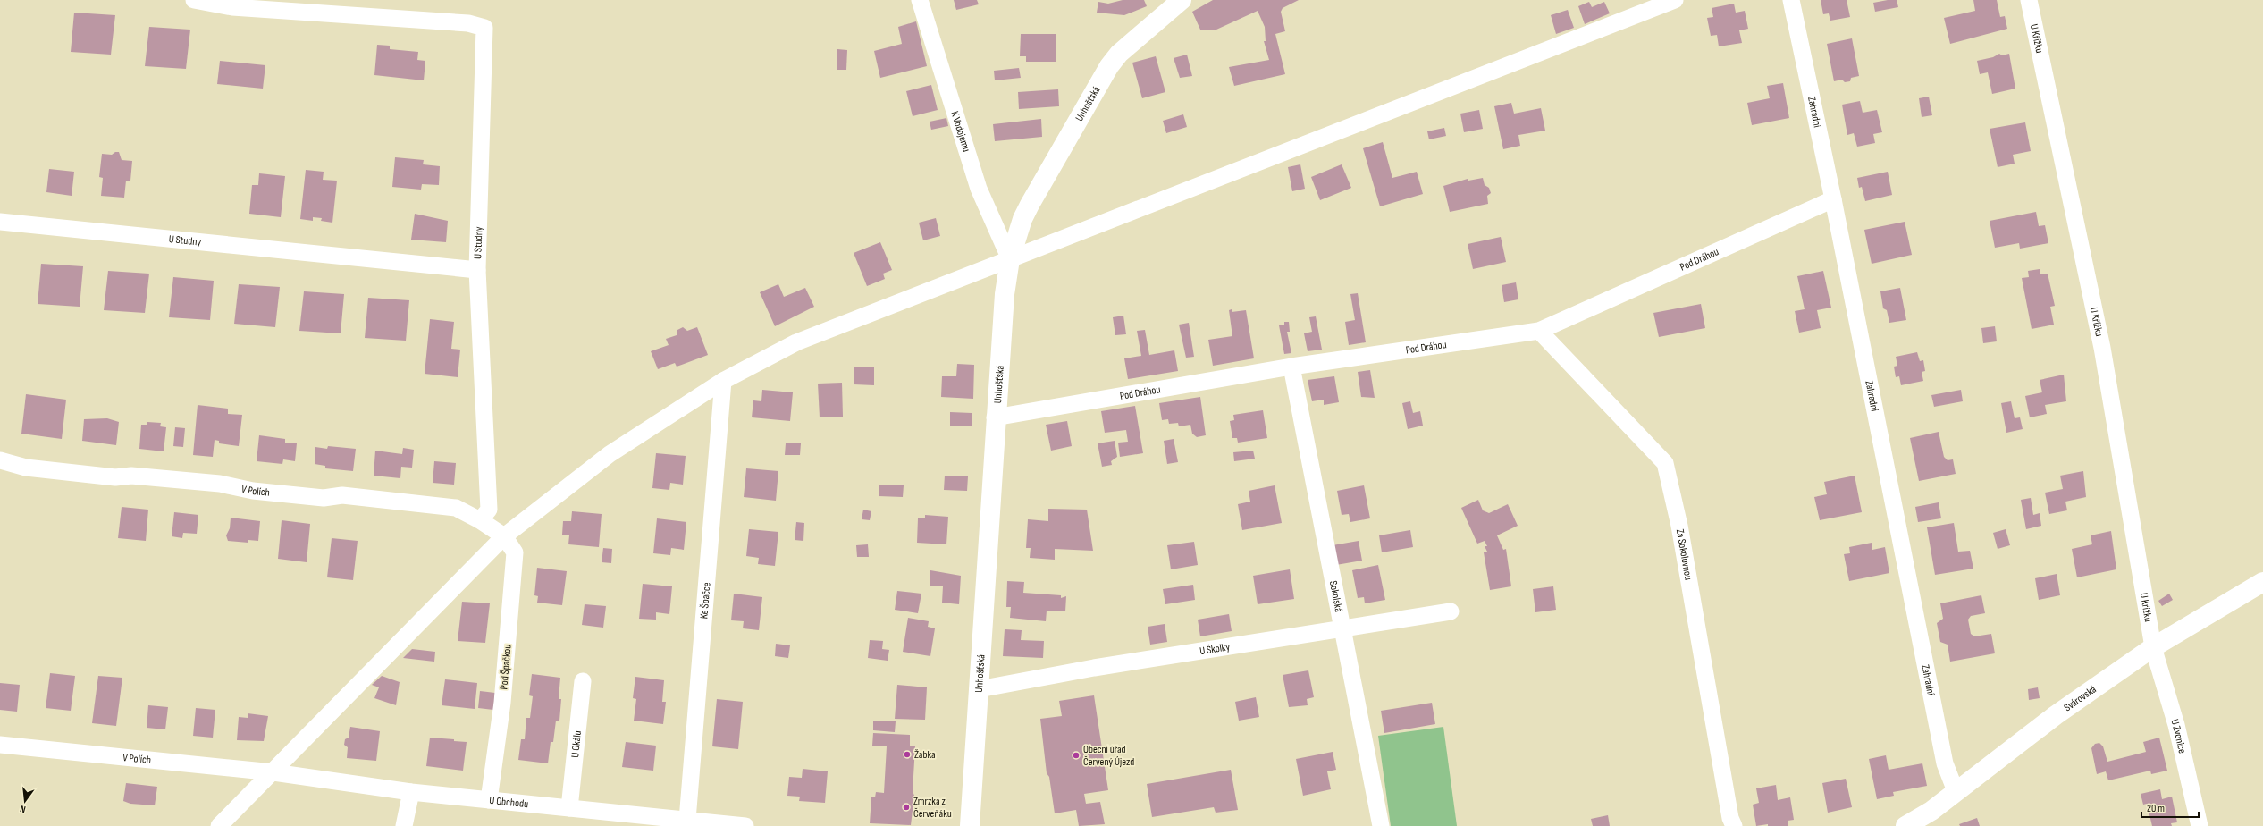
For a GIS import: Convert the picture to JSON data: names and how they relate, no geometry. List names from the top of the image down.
{
  "streets": {
    "main road": ["Unhošťská", "Svárovská"],
    "street": [
      "U Křížku",
      "Zahradní",
      "K Vodojemu",
      "U Studny",
      "Pod Dráhou",
      "V Polích",
      "Za Sokolovnou",
      "Sokolská",
      "Ke Špačce",
      "U Školky",
      "Pod Špačkou",
      "U Zvonice",
      "U Okálu",
      "U Obchodu"
    ]
  },
  "crossings": [
    ["U Křížku", "Svárovská"],
    ["U Křížku", "U Zvonice"],
    ["Unhošťská", "K Vodojemu"],
    ["Unhošťská", "Pod Dráhou"],
    ["Unhošťská", "U Školky"],
    ["Zahradní", "Pod Dráhou"],
    ["Zahradní", "Svárovská"],
    ["Pod Dráhou", "Za Sokolovnou"],
    ["Pod Dráhou", "Sokolská"],
    ["V Polích", "Pod Špačkou"],
    ["V Polích", "U Obchodu"],
    ["Sokolská", "U Školky"],
    ["Ke Špačce", "U Obchodu"],
    ["Pod Špačkou", "U Obchodu"],
    ["Svárovská", "U Zvonice"],
    ["U Okálu", "U Obchodu"]
  ],
  "places": ["Žabka", "Obecní úřad Červený Újezd", "Zmrzka z Červeňáku"],
  "scale_bar": "20 m",
  "north": "bottom"
}
